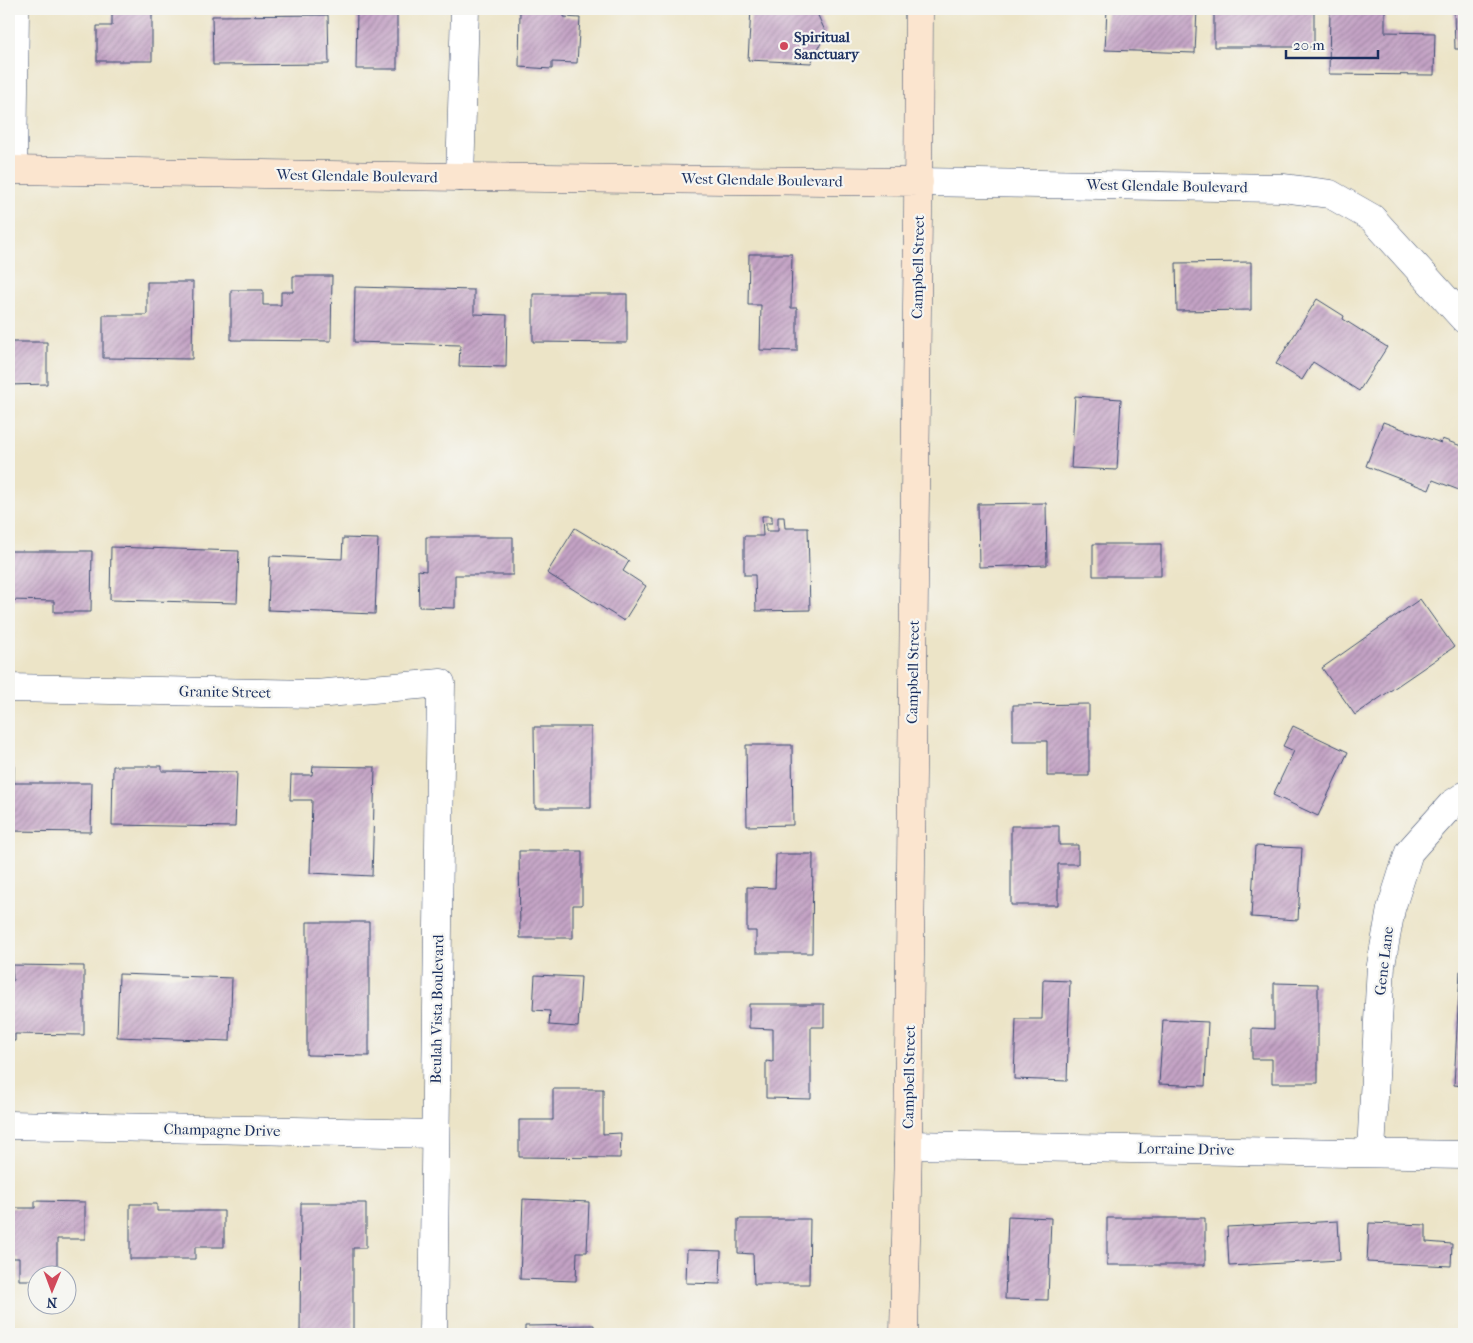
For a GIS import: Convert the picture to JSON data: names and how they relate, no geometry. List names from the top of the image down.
{
  "streets": {
    "main road": ["West Glendale Boulevard", "Campbell Street"],
    "street": [
      "Granite Street",
      "Gene Lane",
      "Beulah Vista Boulevard",
      "Champagne Drive",
      "Lorraine Drive"
    ]
  },
  "crossings": [
    ["West Glendale Boulevard", "Campbell Street"],
    ["Campbell Street", "Lorraine Drive"],
    ["Granite Street", "Beulah Vista Boulevard"],
    ["Gene Lane", "Lorraine Drive"],
    ["Beulah Vista Boulevard", "Champagne Drive"]
  ],
  "places": ["Spiritual Sanctuary"],
  "scale_bar": "20 m",
  "north": "bottom"
}
